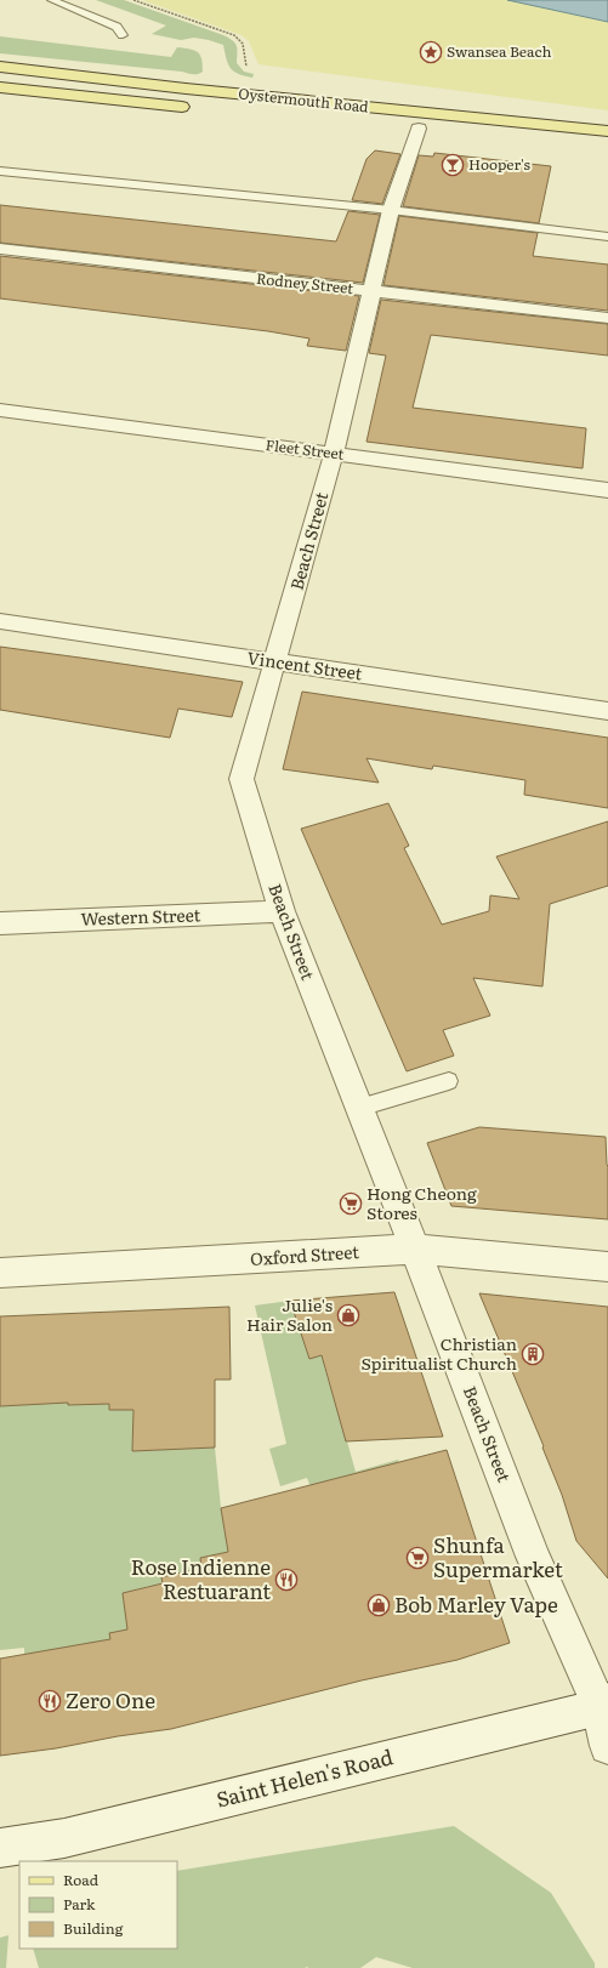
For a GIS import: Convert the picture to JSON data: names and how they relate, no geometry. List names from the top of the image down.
{
  "streets": {
    "main road": ["Oystermouth Road"],
    "street": [
      "Rodney Street",
      "Fleet Street",
      "Beach Street",
      "Vincent Street",
      "Western Street",
      "Oxford Street",
      "Saint Helen's Road"
    ]
  },
  "crossings": [
    ["Rodney Street", "Beach Street"],
    ["Fleet Street", "Beach Street"],
    ["Beach Street", "Vincent Street"],
    ["Beach Street", "Western Street"],
    ["Beach Street", "Oxford Street"],
    ["Beach Street", "Saint Helen's Road"]
  ],
  "places": {
    "place": ["Swansea Beach"],
    "bar": ["Hooper's"],
    "supermarket": ["Hong Cheong Stores", "Shunfa Supermarket"],
    "shop": ["Julie's Hair Salon", "Bob Marley Vape"],
    "building": ["Christian Spiritualist Church"],
    "restaurant": ["Rose Indienne Restuarant", "Zero One"]
  },
  "legend": ["Road", "Park", "Building"]
}
